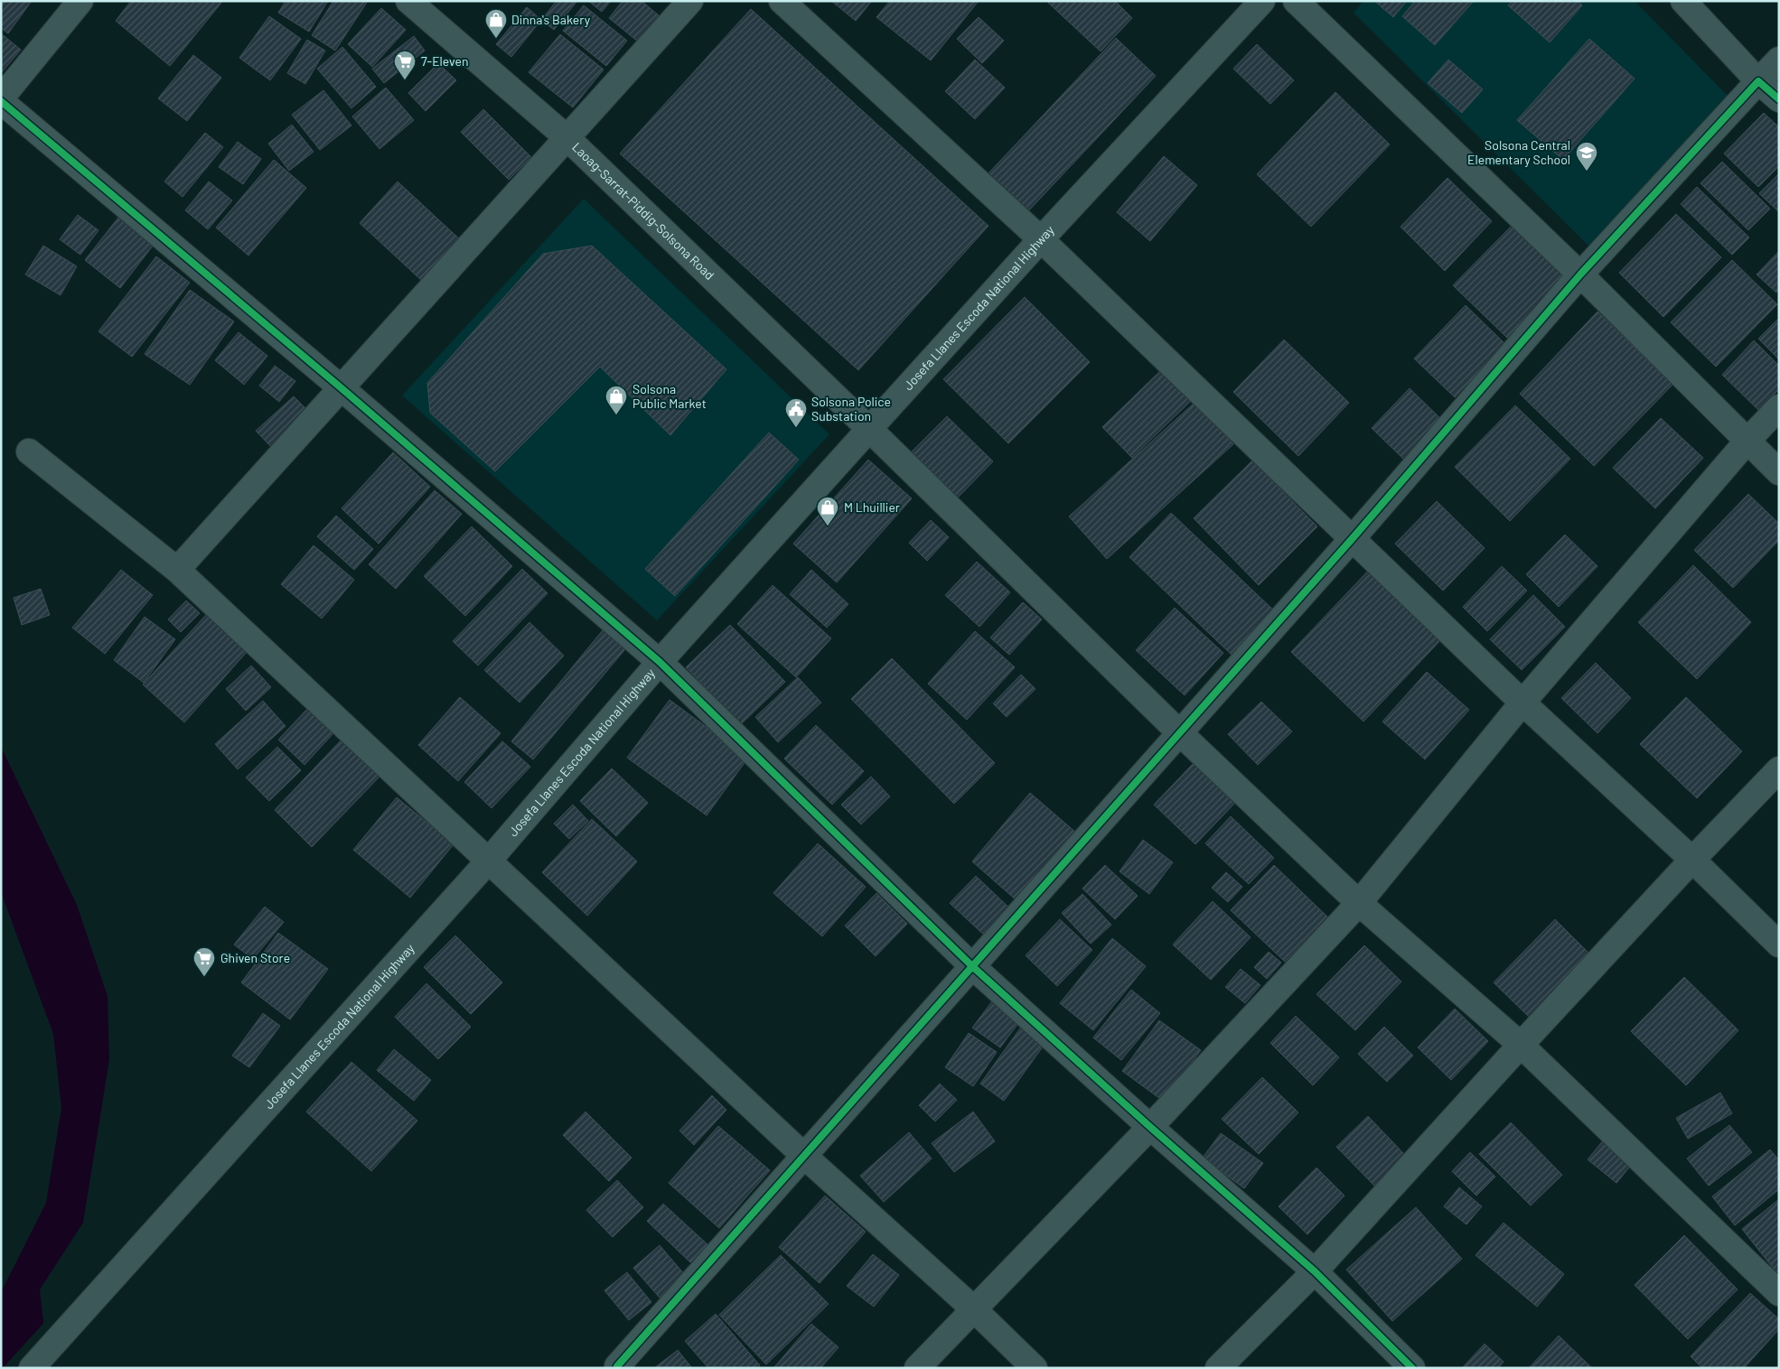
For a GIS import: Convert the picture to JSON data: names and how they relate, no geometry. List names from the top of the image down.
{
  "streets": {
    "street": ["Laoag-Sarrat-Piddig-Solsona Road", "Josefa Llanes Escoda National Highway"]
  },
  "crossings": [
    ["Laoag-Sarrat-Piddig-Solsona Road", "Josefa Llanes Escoda National Highway"]
  ],
  "places": {
    "shop": ["Dinna's Bakery", "Solsona Public Market", "M Lhuillier"],
    "supermarket": ["7-Eleven", "Ghiven Store"],
    "school or university": ["Solsona Central Elementary School"],
    "public building": ["Solsona Police Substation"]
  }
}
